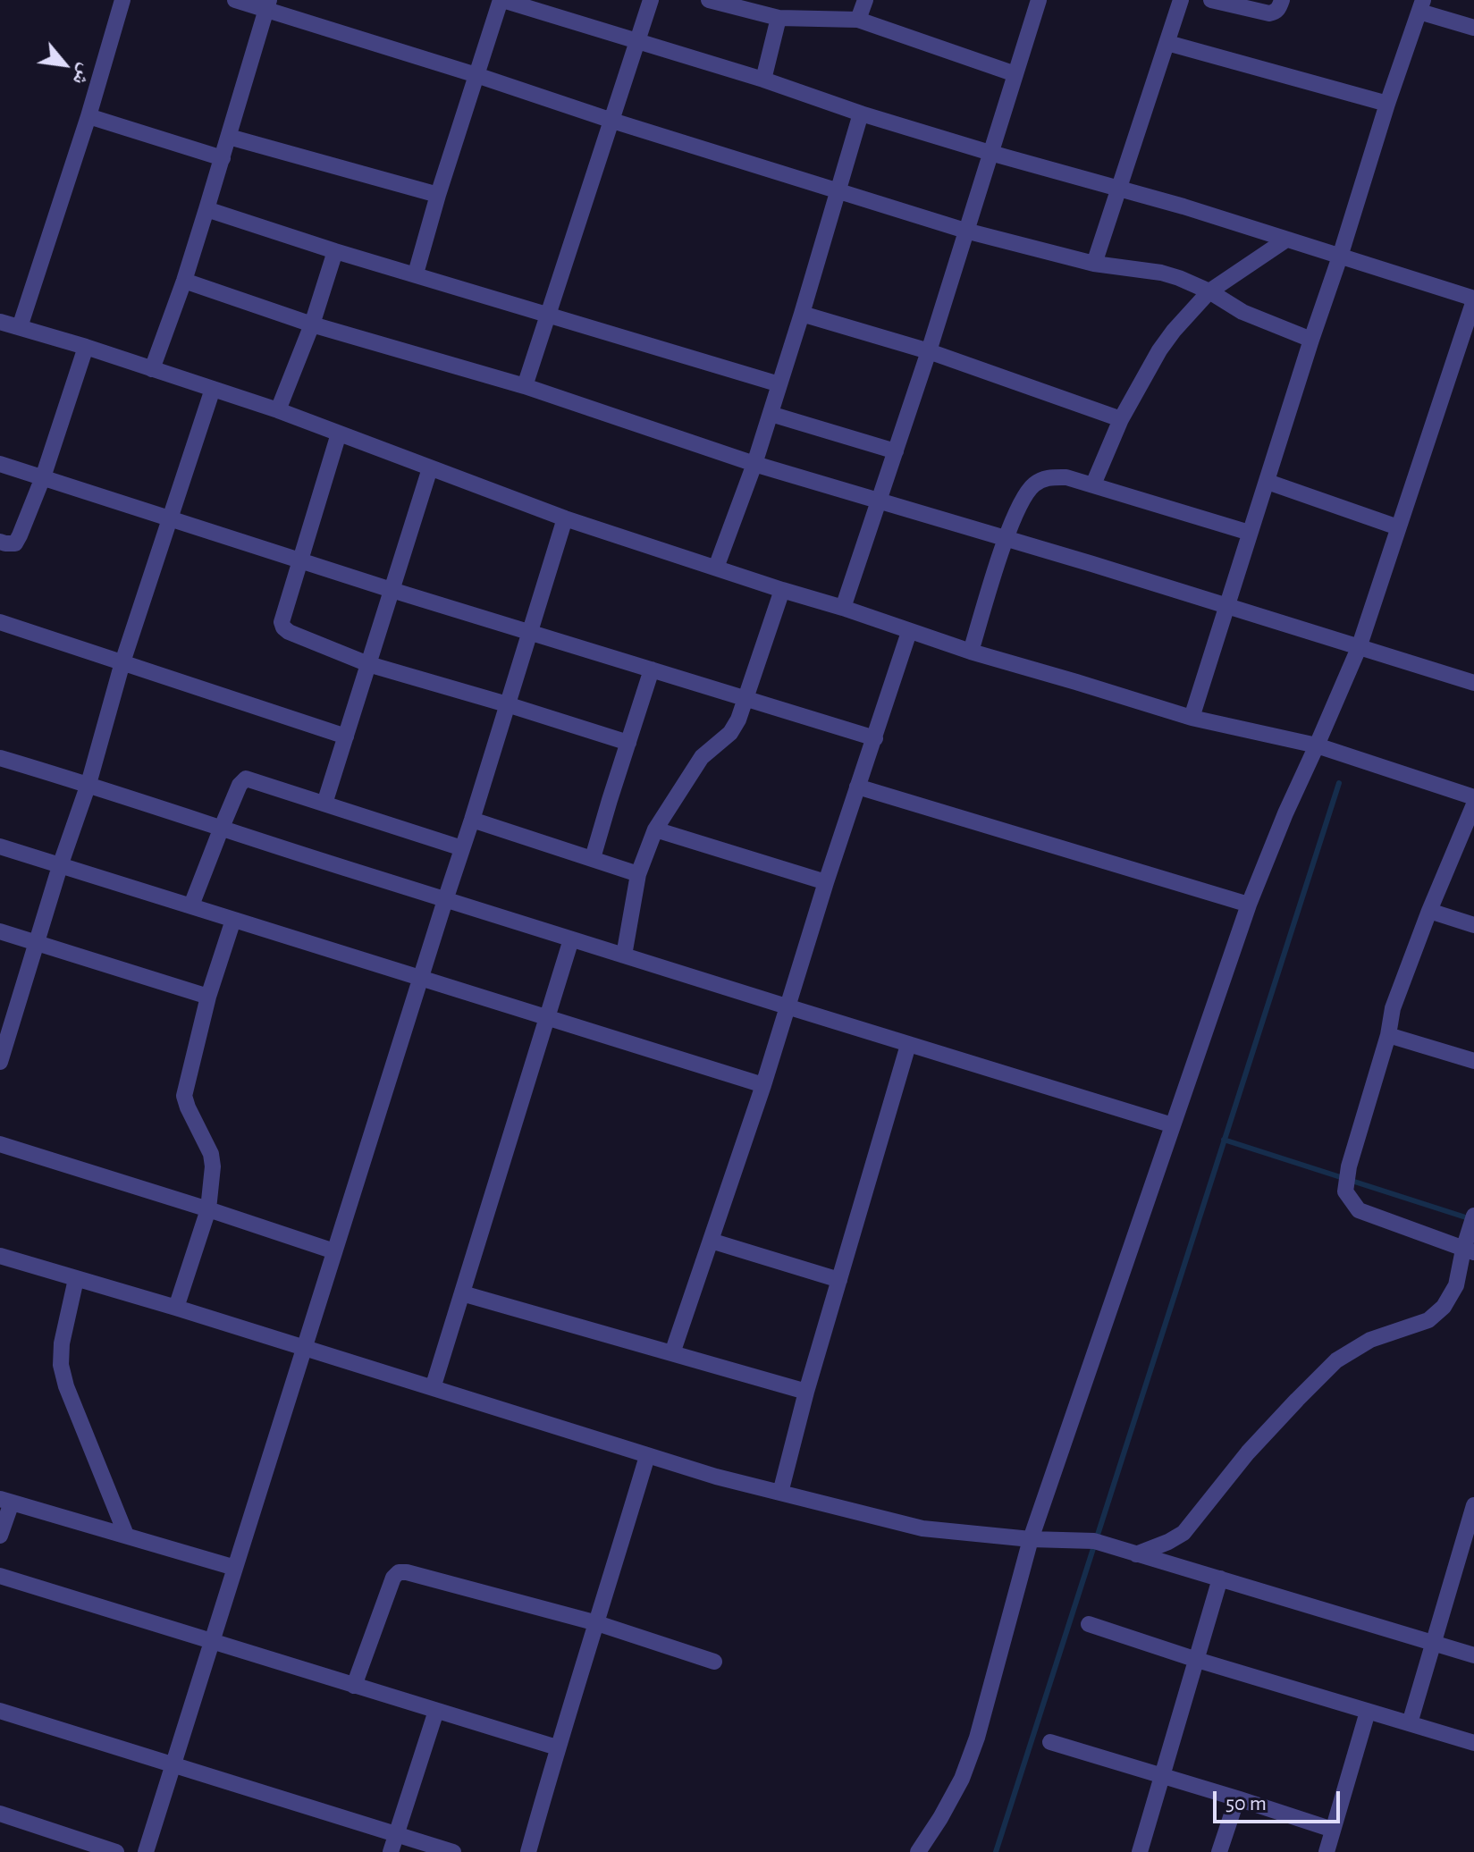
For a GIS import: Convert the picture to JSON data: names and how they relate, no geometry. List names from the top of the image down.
{
  "scale_bar": "50 m",
  "north": "bottom right"
}
